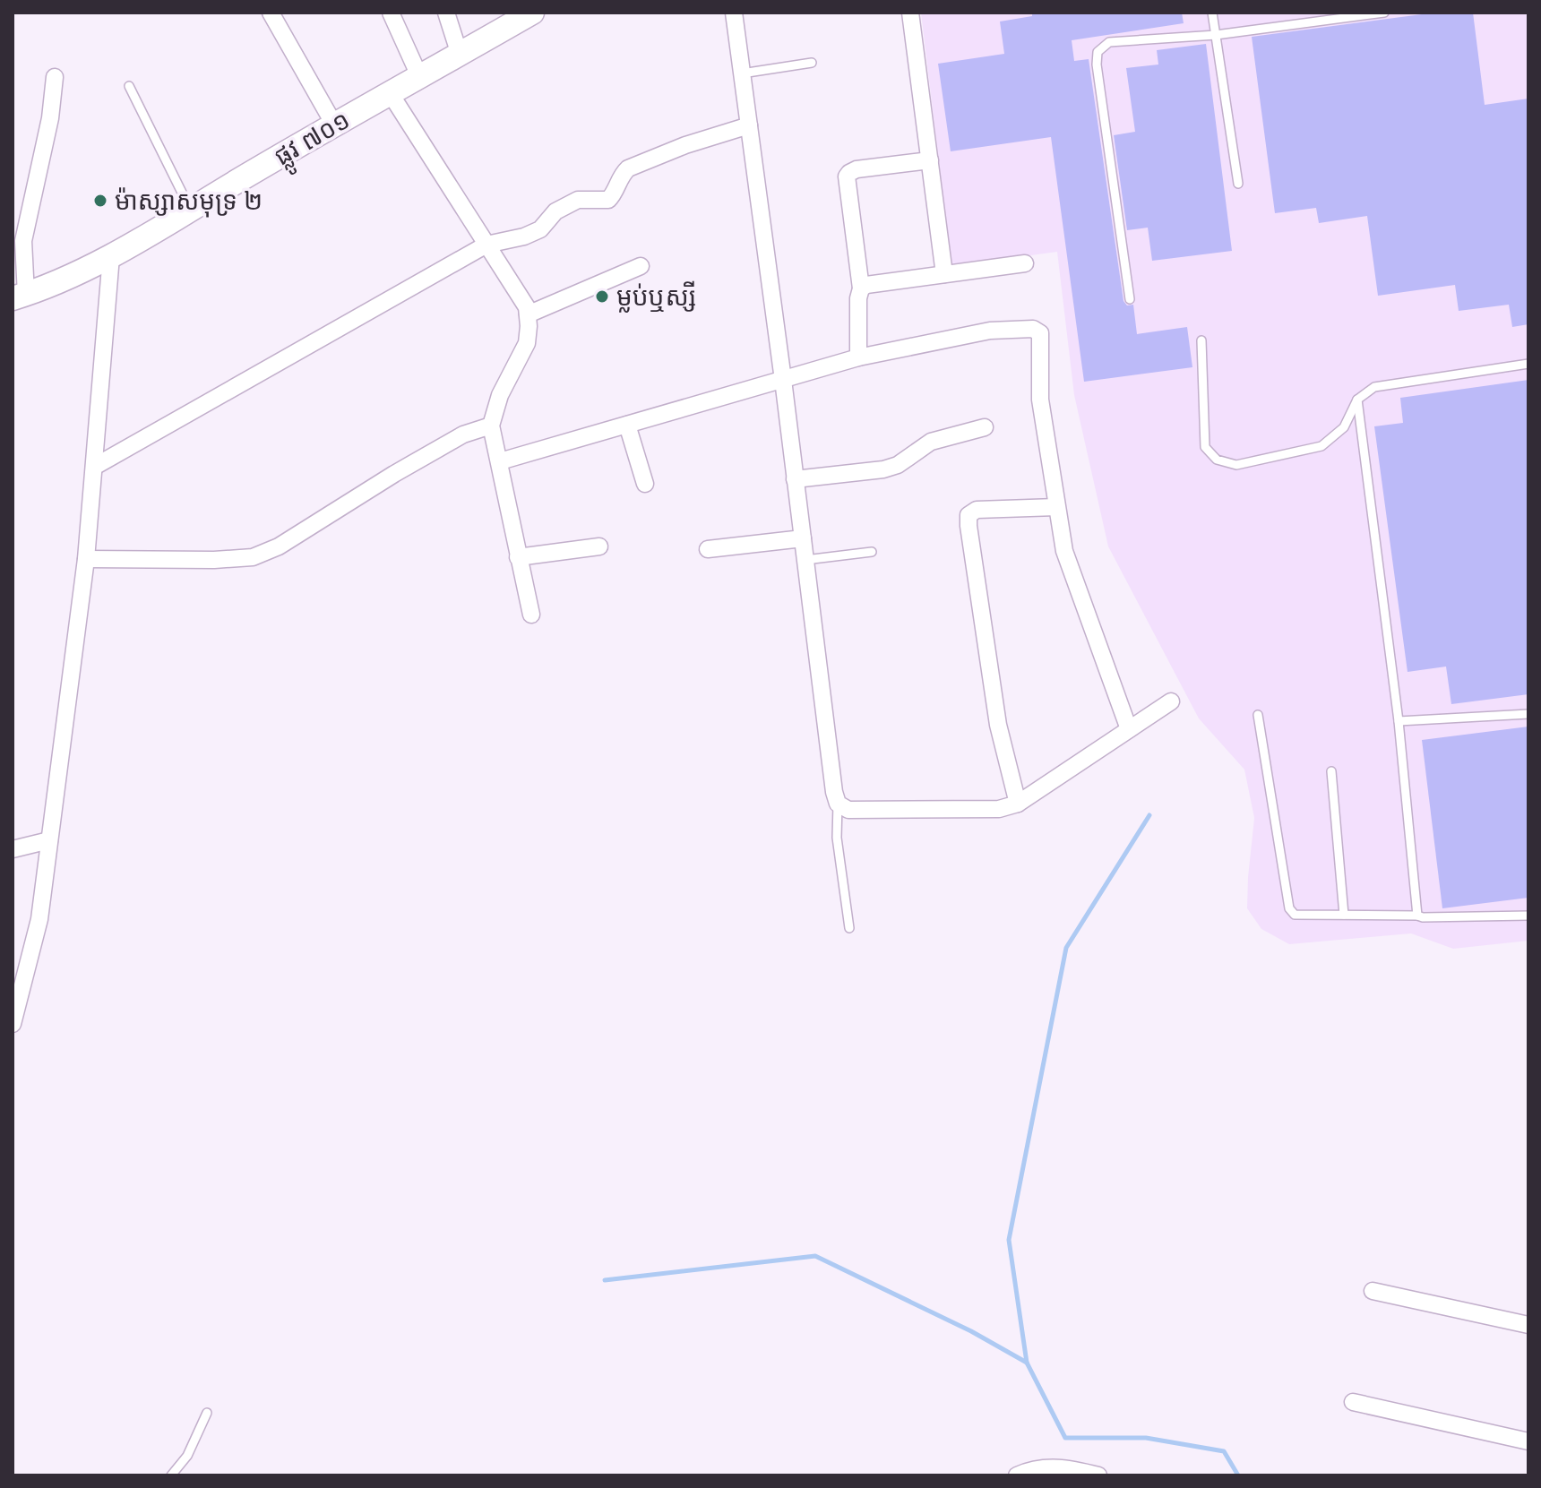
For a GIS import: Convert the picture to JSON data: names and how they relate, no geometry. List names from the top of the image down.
{
  "streets": {
    "main road": ["ផ្លូវ ៧០១"]
  },
  "places": ["ម៉ាស្សាសមុទ្រ ២", "ម្លប់ឬស្សី"]
}
